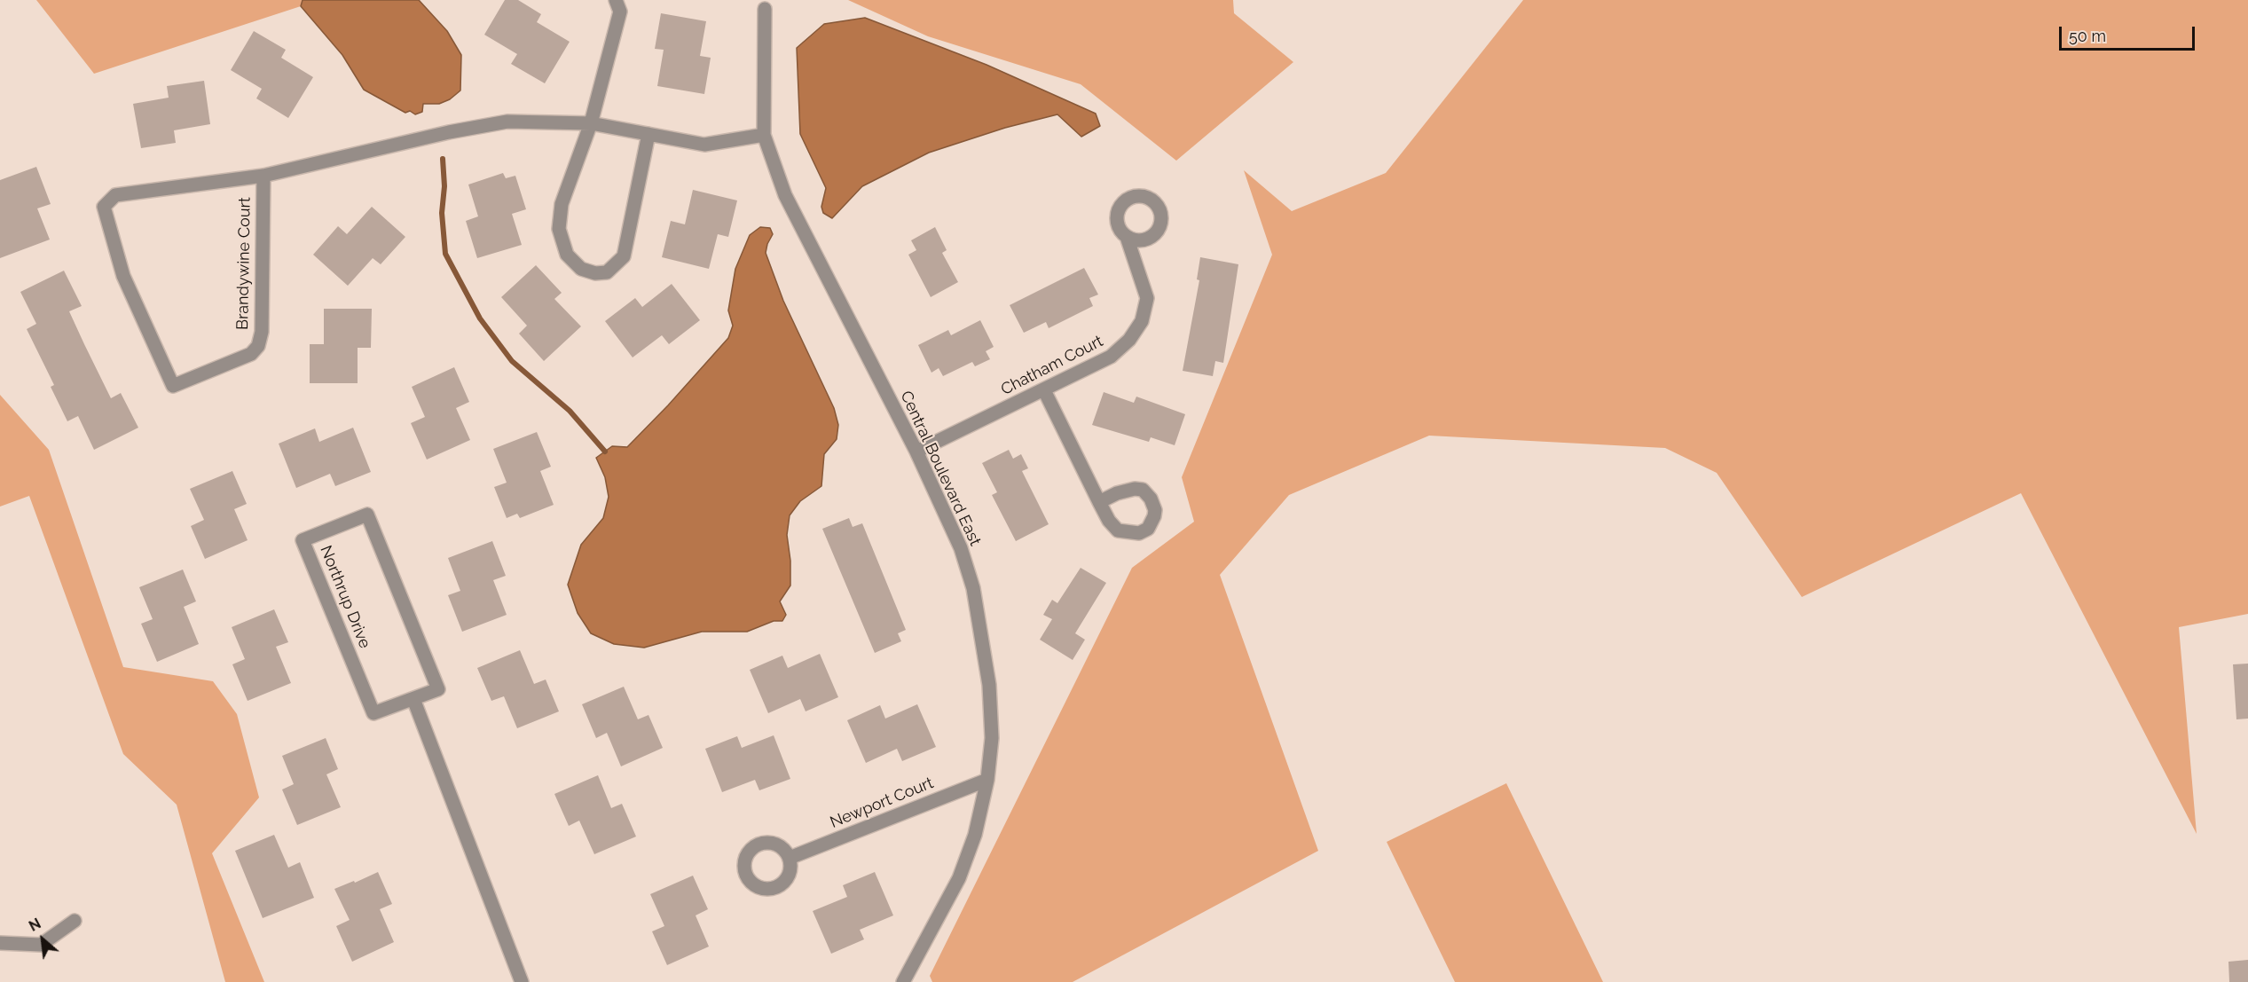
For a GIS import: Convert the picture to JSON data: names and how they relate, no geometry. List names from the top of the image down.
{
  "streets": {
    "street": [
      "Brandywine Court",
      "Chatham Court",
      "Central Boulevard East",
      "Northrup Drive",
      "Newport Court"
    ]
  },
  "crossings": [
    ["Brandywine Court", "Central Boulevard East"],
    ["Chatham Court", "Central Boulevard East"],
    ["Central Boulevard East", "Newport Court"]
  ],
  "scale_bar": "50 m",
  "north": "top left"
}
